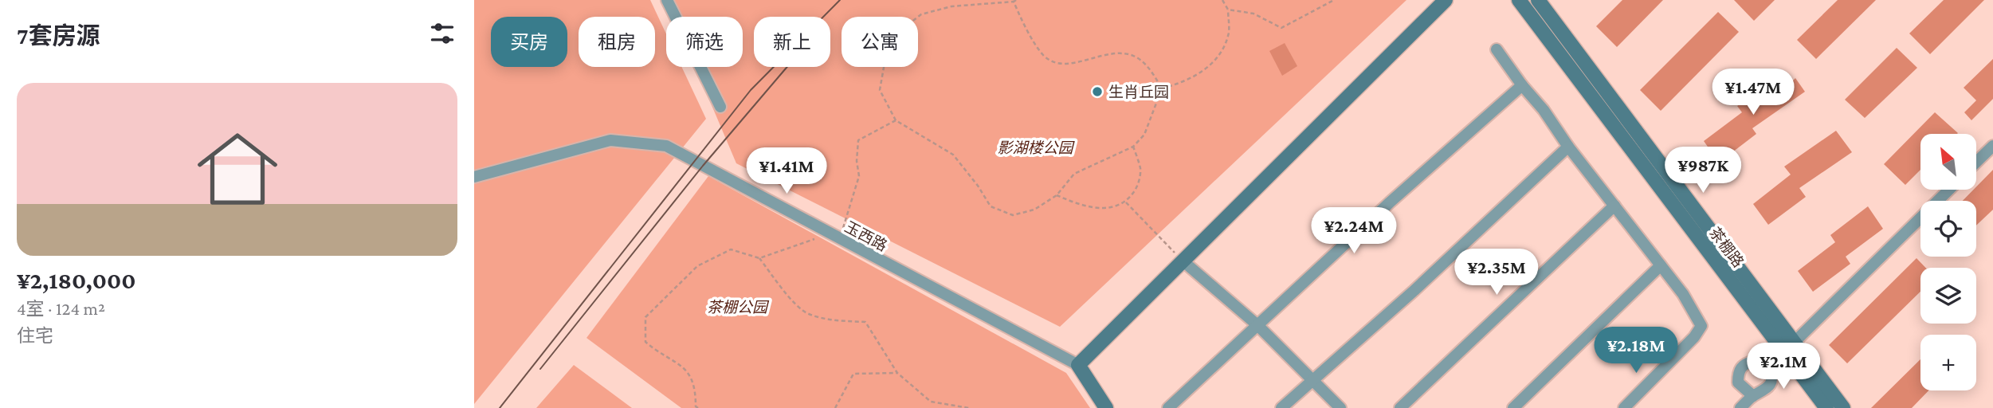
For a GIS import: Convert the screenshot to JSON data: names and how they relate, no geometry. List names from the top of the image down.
{
  "streets": {
    "street": ["玉西路", "茶棚路"]
  },
  "parks": ["影湖楼公园", "茶棚公园"],
  "places": ["生肖丘园"],
  "north": "top left",
  "page": {
    "heading": "7套房源",
    "chip": [
      "买房",
      "租房",
      "筛选",
      "新上",
      "公寓"
    ],
    "list": [
      {
        "name": "¥2,180,000",
        "note": "4室 · 124 m² · 住宅"
      }
    ],
    "price": [
      "¥1.47M",
      "¥987K",
      "¥1.41M",
      "¥2.24M",
      "¥2.35M",
      "¥2.18M",
      "¥2.1M"
    ],
    "map_buttons": "+"
  }
}
